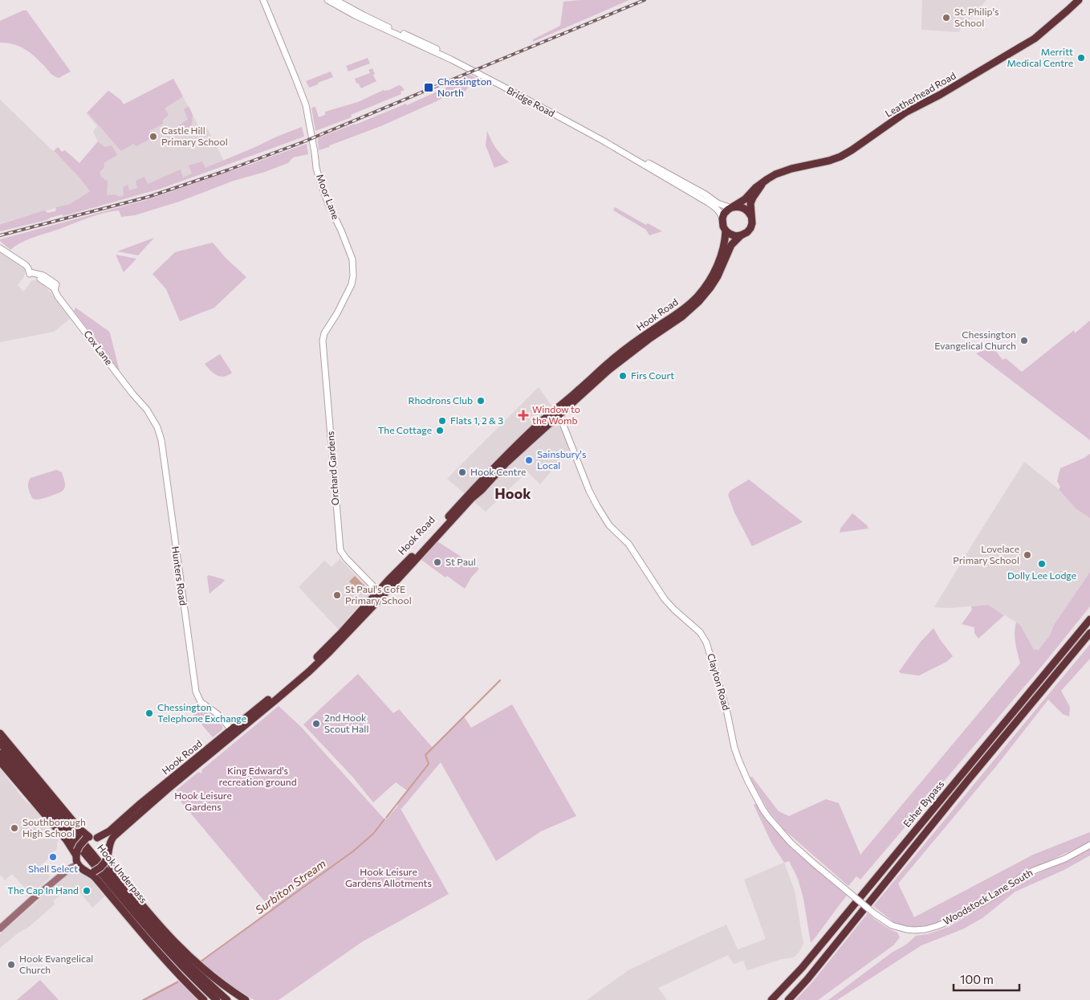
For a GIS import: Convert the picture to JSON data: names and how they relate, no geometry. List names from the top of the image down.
{
  "streets": {
    "highway": [
      "Leatherhead Road",
      "Hook Road",
      "Esher Bypass",
      "Hook Underpass"
    ],
    "street": [
      "Bridge Road",
      "Moor Lane",
      "Cox Lane",
      "Orchard Gardens",
      "Hunters Road",
      "Clayton Road",
      "Woodstock Lane South"
    ]
  },
  "crossings": [
    ["Leatherhead Road", "Bridge Road"],
    ["Leatherhead Road", "Hook Road"],
    ["Bridge Road", "Hook Road"],
    ["Moor Lane", "Orchard Gardens"],
    ["Hook Road", "Orchard Gardens"],
    ["Hook Road", "Hunters Road"],
    ["Hook Road", "Clayton Road"],
    ["Cox Lane", "Hunters Road"],
    ["Clayton Road", "Woodstock Lane South"]
  ],
  "districts": ["Hook"],
  "water": ["Surbiton Stream"],
  "parks": ["King Edward's recreation ground", "Hook Leisure Gardens", "Hook Leisure Gardens Allotments"],
  "places": {
    "other": [
      "St. Philip's School",
      "Merritt Medical Centre",
      "Castle Hill Primary School",
      "Chessington Evangelical Church",
      "Firs Court",
      "Rhodrons Club",
      "Flats 1, 2 & 3",
      "The Cottage",
      "Sainsbury's Local",
      "Hook Centre",
      "Lovelace Primary School",
      "St Paul",
      "Dolly Lee Lodge",
      "St Paul's CofE Primary School",
      "Chessington Telephone Exchange",
      "2nd Hook Scout Hall",
      "Southborough High School",
      "Shell Select",
      "The Cap In Hand",
      "Hook Evangelical Church"
    ],
    "transit": ["Chessington North"],
    "health": ["Window to the Womb"]
  },
  "scale_bar": "100 m"
}
